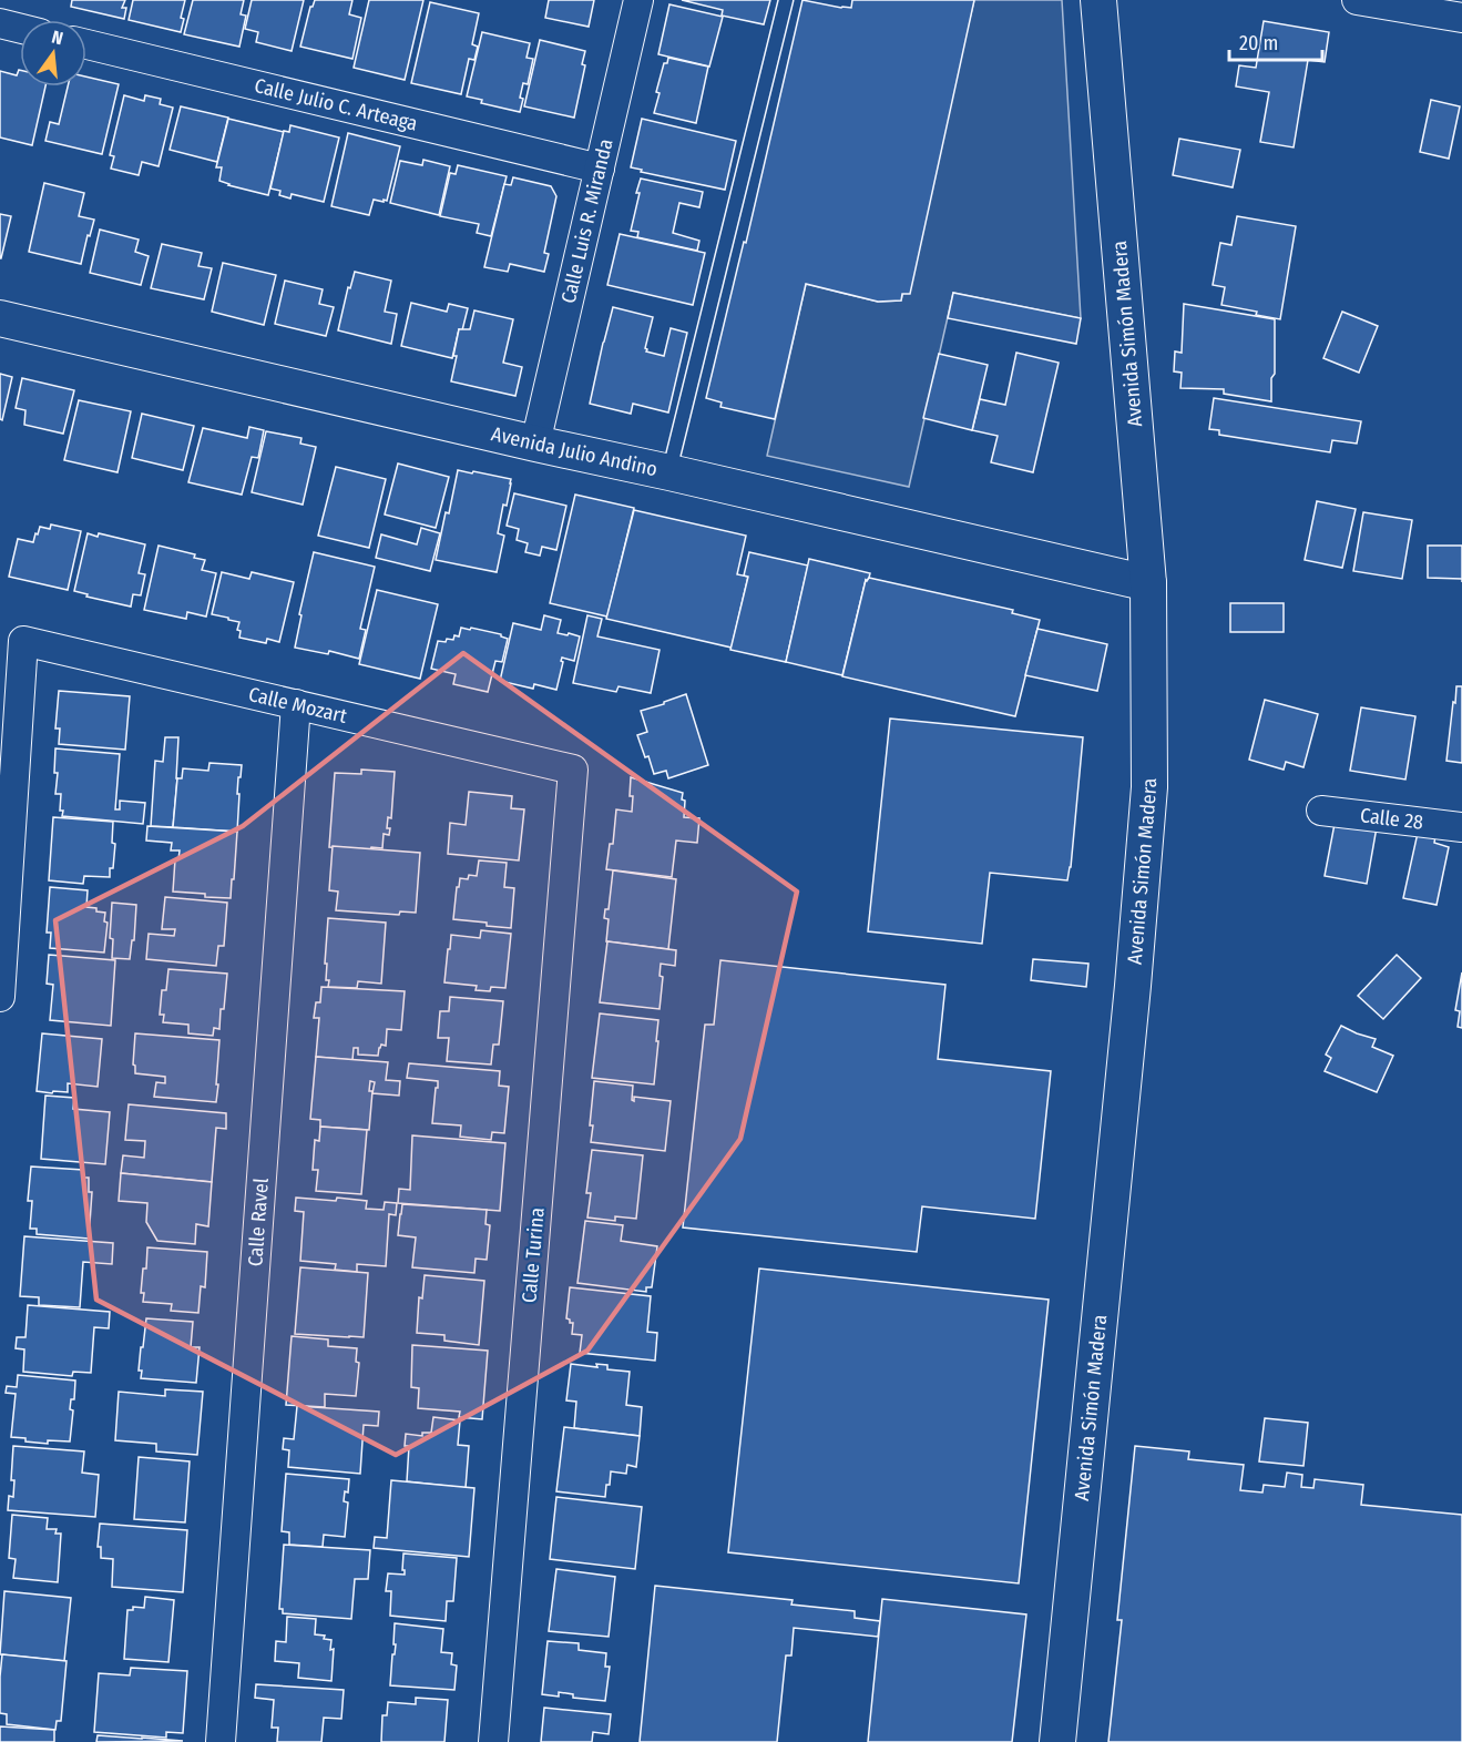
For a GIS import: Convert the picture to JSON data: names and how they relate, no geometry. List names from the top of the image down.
{
  "streets": {
    "street": [
      "Calle Julio C. Arteaga",
      "Calle Luis R. Miranda",
      "Avenida Simón Madera",
      "Avenida Julio Andino",
      "Calle Mozart",
      "Calle 28",
      "Calle Ravel",
      "Calle Turina"
    ]
  },
  "crossings": [
    ["Calle Julio C. Arteaga", "Calle Luis R. Miranda"],
    ["Calle Luis R. Miranda", "Avenida Julio Andino"],
    ["Avenida Simón Madera", "Avenida Julio Andino"],
    ["Calle Mozart", "Calle Ravel"],
    ["Calle Mozart", "Calle Turina"]
  ],
  "scale_bar": "20 m",
  "north": "top"
}
